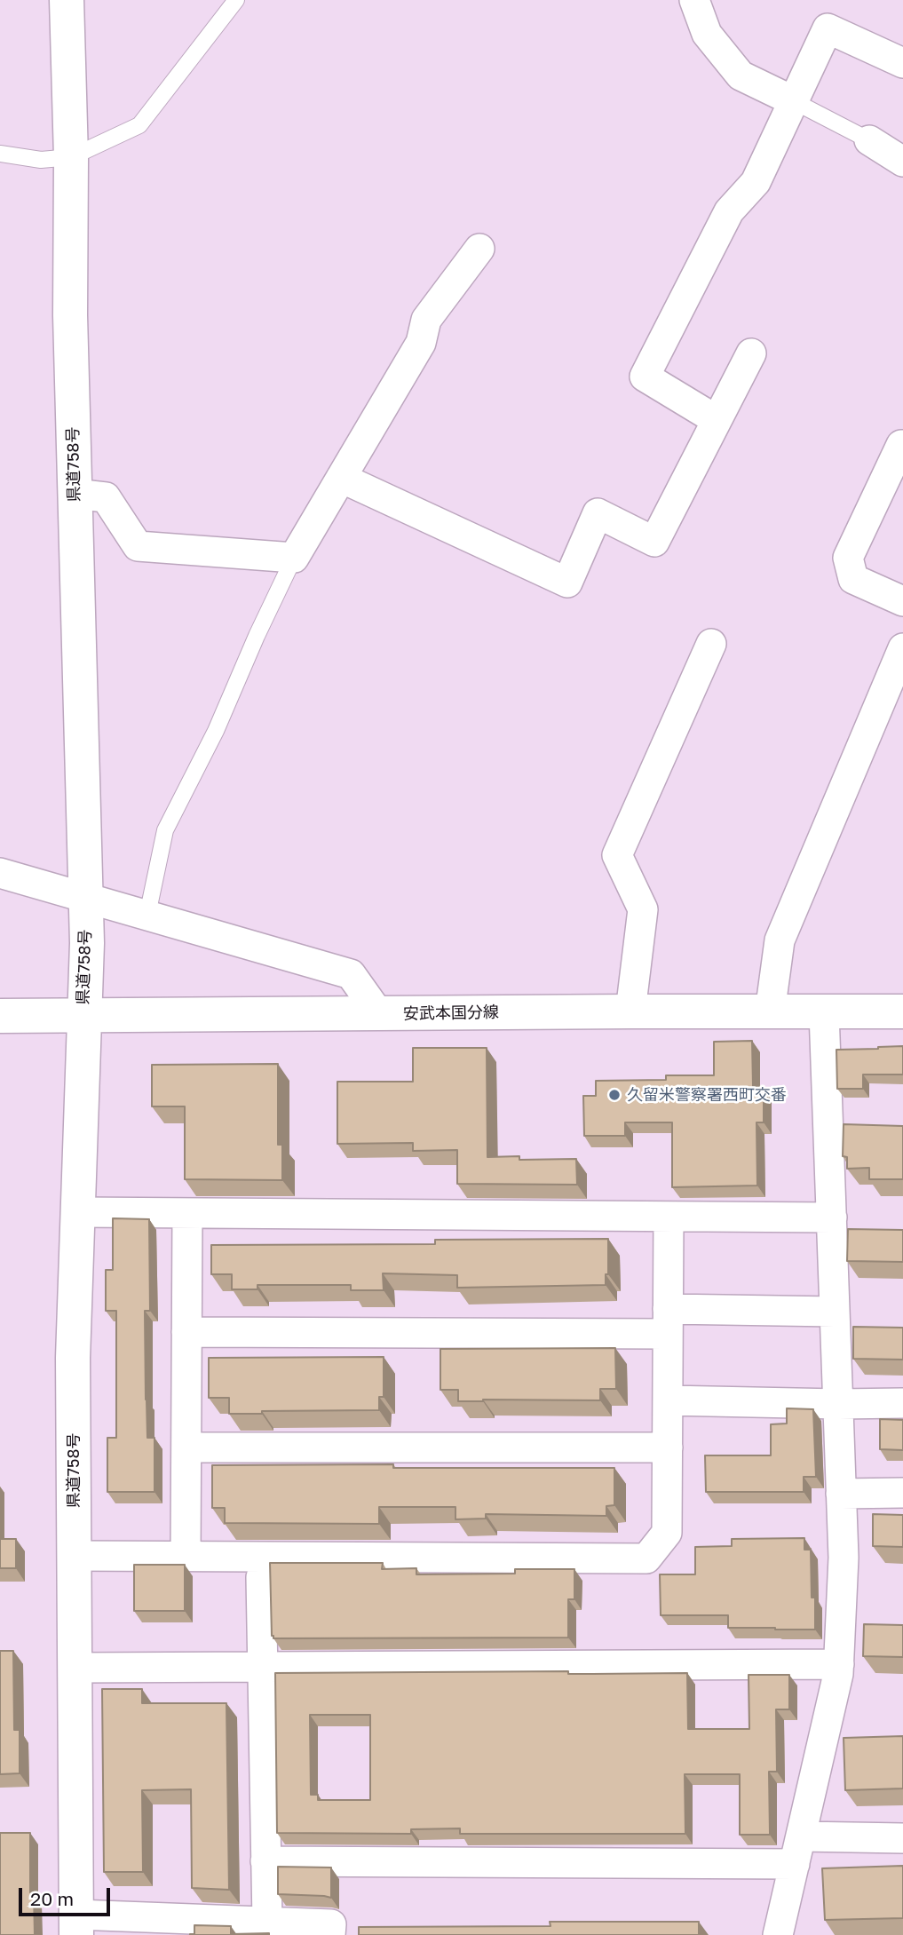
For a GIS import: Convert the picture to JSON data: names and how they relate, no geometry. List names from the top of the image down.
{
  "streets": {
    "main road": ["県道758号", "安武本国分線"]
  },
  "crossings": [
    ["県道758号", "安武本国分線"]
  ],
  "places": ["久留米警察署西町交番"],
  "scale_bar": "20 m"
}
